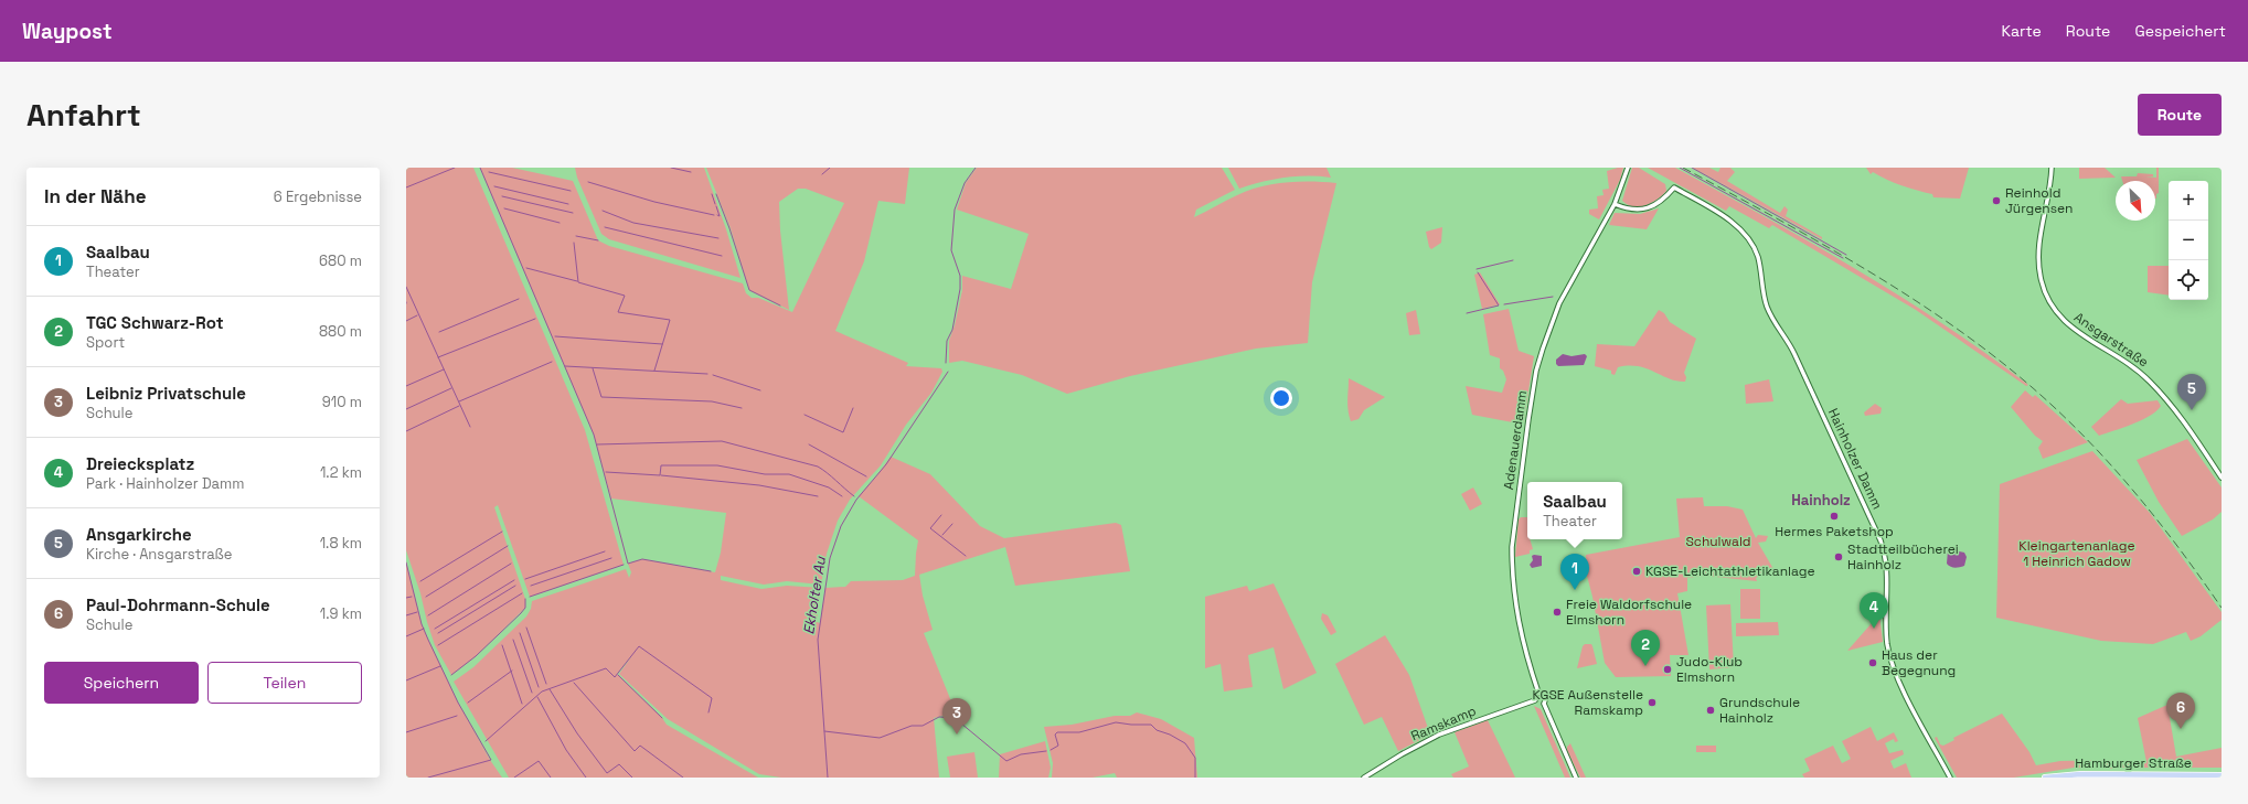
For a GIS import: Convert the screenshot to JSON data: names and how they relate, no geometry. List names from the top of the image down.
{
  "streets": {
    "main road": ["Hamburger Straße"],
    "street": [
      "Ansgarstraße",
      "Adenauerdamm",
      "Hainholzer Damm",
      "Ramskamp"
    ]
  },
  "crossings": [
    ["Adenauerdamm", "Hainholzer Damm"],
    ["Adenauerdamm", "Ramskamp"]
  ],
  "districts": ["Hainholz"],
  "water": ["Ekholter Au"],
  "parks": ["Schulwald", "Kleingartenanlage 1 Heinrich Gadow"],
  "places": [
    "Reinhold Jürgensen",
    "Hermes Paketshop",
    "Stadtteilbücherei Hainholz",
    "KGSE-Leichtathletikanlage",
    "Freie Waldorfschule Elmshorn",
    "Haus der Begegnung",
    "Judo-Klub Elmshorn",
    "KGSE Außenstelle Ramskamp",
    "Grundschule Hainholz"
  ],
  "north": "bottom right",
  "page": {
    "header": "Waypost",
    "nav": ["Karte", "Route", "Gespeichert"],
    "buttons": [
      "Route",
      ["Speichern", "Teilen"]
    ],
    "title": "Anfahrt",
    "heading": ["In der Nähe", "6 Ergebnisse"],
    "map_buttons": ["+", "−"],
    "list": [
      {
        "mark": "1",
        "name": "Saalbau",
        "note": "Theater",
        "value": "680 m"
      },
      {
        "mark": "2",
        "name": "TGC Schwarz-Rot",
        "note": "Sport",
        "value": "880 m"
      },
      {
        "mark": "3",
        "name": "Leibniz Privatschule",
        "note": "Schule",
        "value": "910 m"
      },
      {
        "mark": "4",
        "name": "Dreiecksplatz",
        "note": "Park · Hainholzer Damm",
        "value": "1.2 km"
      },
      {
        "mark": "5",
        "name": "Ansgarkirche",
        "note": "Kirche · Ansgarstraße",
        "value": "1.8 km"
      },
      {
        "mark": "6",
        "name": "Paul-Dohrmann-Schule",
        "note": "Schule",
        "value": "1.9 km"
      }
    ],
    "pins": [
      "5",
      "1",
      "4",
      "2",
      "6",
      "3"
    ],
    "popup": ["Saalbau", "Theater"]
  }
}
